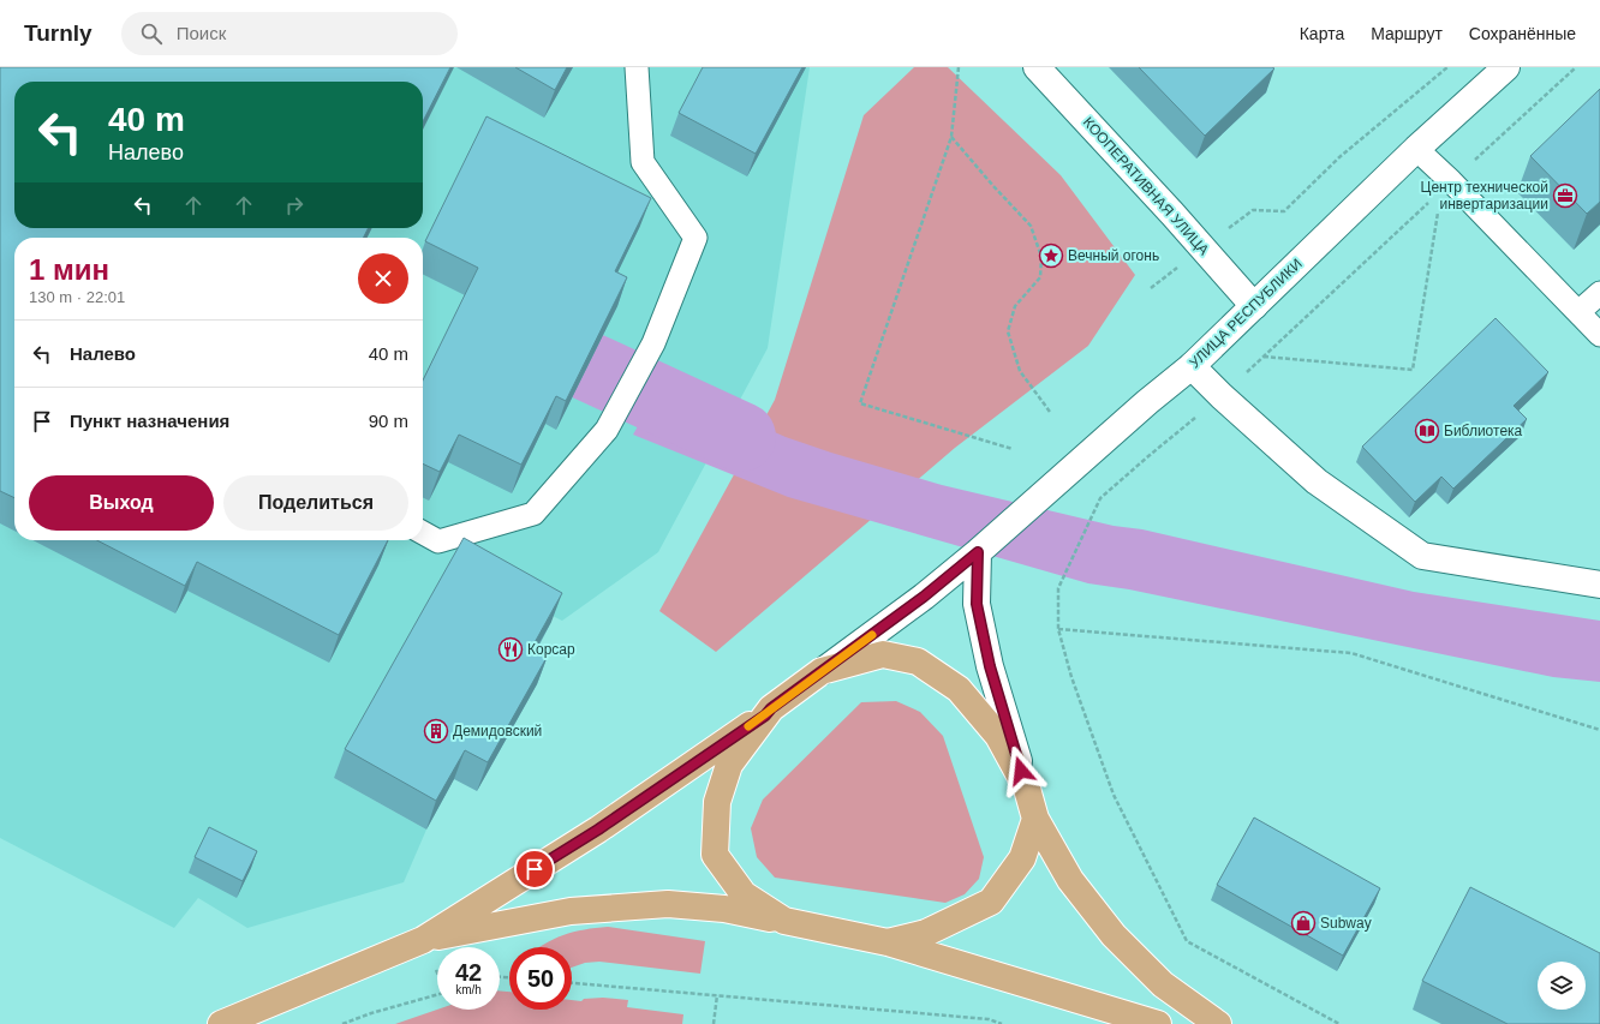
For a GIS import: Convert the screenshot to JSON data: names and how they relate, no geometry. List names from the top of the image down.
{
  "streets": {
    "main road": ["КООПЕРАТИВНАЯ УЛИЦА", "УЛИЦА РЕСПУБЛИКИ"]
  },
  "crossings": [
    ["КООПЕРАТИВНАЯ УЛИЦА", "УЛИЦА РЕСПУБЛИКИ"]
  ],
  "places": {
    "office": ["Центр технической инвертаризации"],
    "place": ["Вечный огонь"],
    "library": ["Библиотека"],
    "restaurant": ["Корсар"],
    "building": ["Демидовский"],
    "shop": ["Subway"]
  },
  "page": {
    "header": "Turnly",
    "search": "Поиск",
    "nav": ["Карта", "Маршрут", "Сохранённые"],
    "turn": ["40 m", "Налево"],
    "heading": ["1 мин", "130 m · 22:01"],
    "list": [
      {
        "name": "Налево",
        "value": "40 m"
      },
      {
        "name": "Пункт назначения",
        "value": "90 m"
      }
    ],
    "buttons": ["Выход", "Поделиться"],
    "speed": "42 km/h",
    "limit": "50"
  }
}
